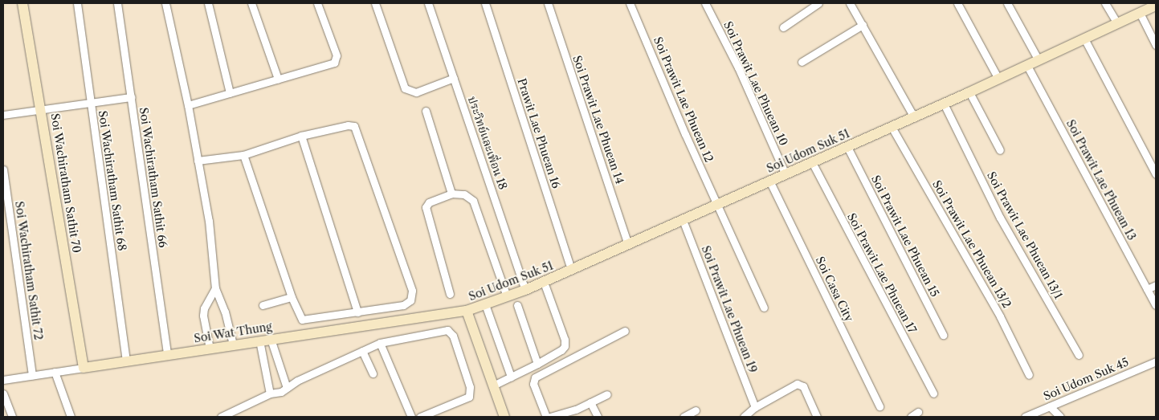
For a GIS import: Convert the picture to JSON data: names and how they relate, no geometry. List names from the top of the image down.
{
  "streets": {
    "street": [
      "Soi Prawit Lae Phuean 10",
      "Soi Prawit Lae Phuean 12",
      "Soi Prawit Lae Phuean 14",
      "Prawit Lae Phuean 16",
      "ประวิทย์และเพื่อน 18",
      "Soi Udom Suk 51",
      "Soi Wachiratham Sathit 66",
      "Soi Prawit Lae Phuean 13",
      "Soi Wachiratham Sathit 68",
      "Soi Wachiratham Sathit 70",
      "Soi Prawit Lae Phuean 13/1",
      "Soi Prawit Lae Phuean 15",
      "Soi Prawit Lae Phuean 13/2",
      "Soi Wachiratham Sathit 72",
      "Soi Prawit Lae Phuean 17",
      "Soi Casa City",
      "Soi Prawit Lae Phuean 19",
      "Soi Wat Thung",
      "Soi Udom Suk 45"
    ]
  },
  "crossings": [
    ["Soi Prawit Lae Phuean 10", "Soi Udom Suk 51"],
    ["Soi Prawit Lae Phuean 12", "Soi Udom Suk 51"],
    ["Soi Prawit Lae Phuean 14", "Soi Udom Suk 51"],
    ["Prawit Lae Phuean 16", "Soi Udom Suk 51"],
    ["ประวิทย์และเพื่อน 18", "Soi Udom Suk 51"],
    ["Soi Udom Suk 51", "Soi Prawit Lae Phuean 13"],
    ["Soi Udom Suk 51", "Soi Prawit Lae Phuean 13/1"],
    ["Soi Udom Suk 51", "Soi Prawit Lae Phuean 15"],
    ["Soi Udom Suk 51", "Soi Prawit Lae Phuean 13/2"],
    ["Soi Udom Suk 51", "Soi Prawit Lae Phuean 17"],
    ["Soi Udom Suk 51", "Soi Casa City"],
    ["Soi Udom Suk 51", "Soi Prawit Lae Phuean 19"],
    ["Soi Udom Suk 51", "Soi Wat Thung"],
    ["Soi Wachiratham Sathit 66", "Soi Wat Thung"],
    ["Soi Wachiratham Sathit 68", "Soi Wat Thung"],
    ["Soi Wachiratham Sathit 70", "Soi Wat Thung"],
    ["Soi Wachiratham Sathit 72", "Soi Wat Thung"]
  ]
}
